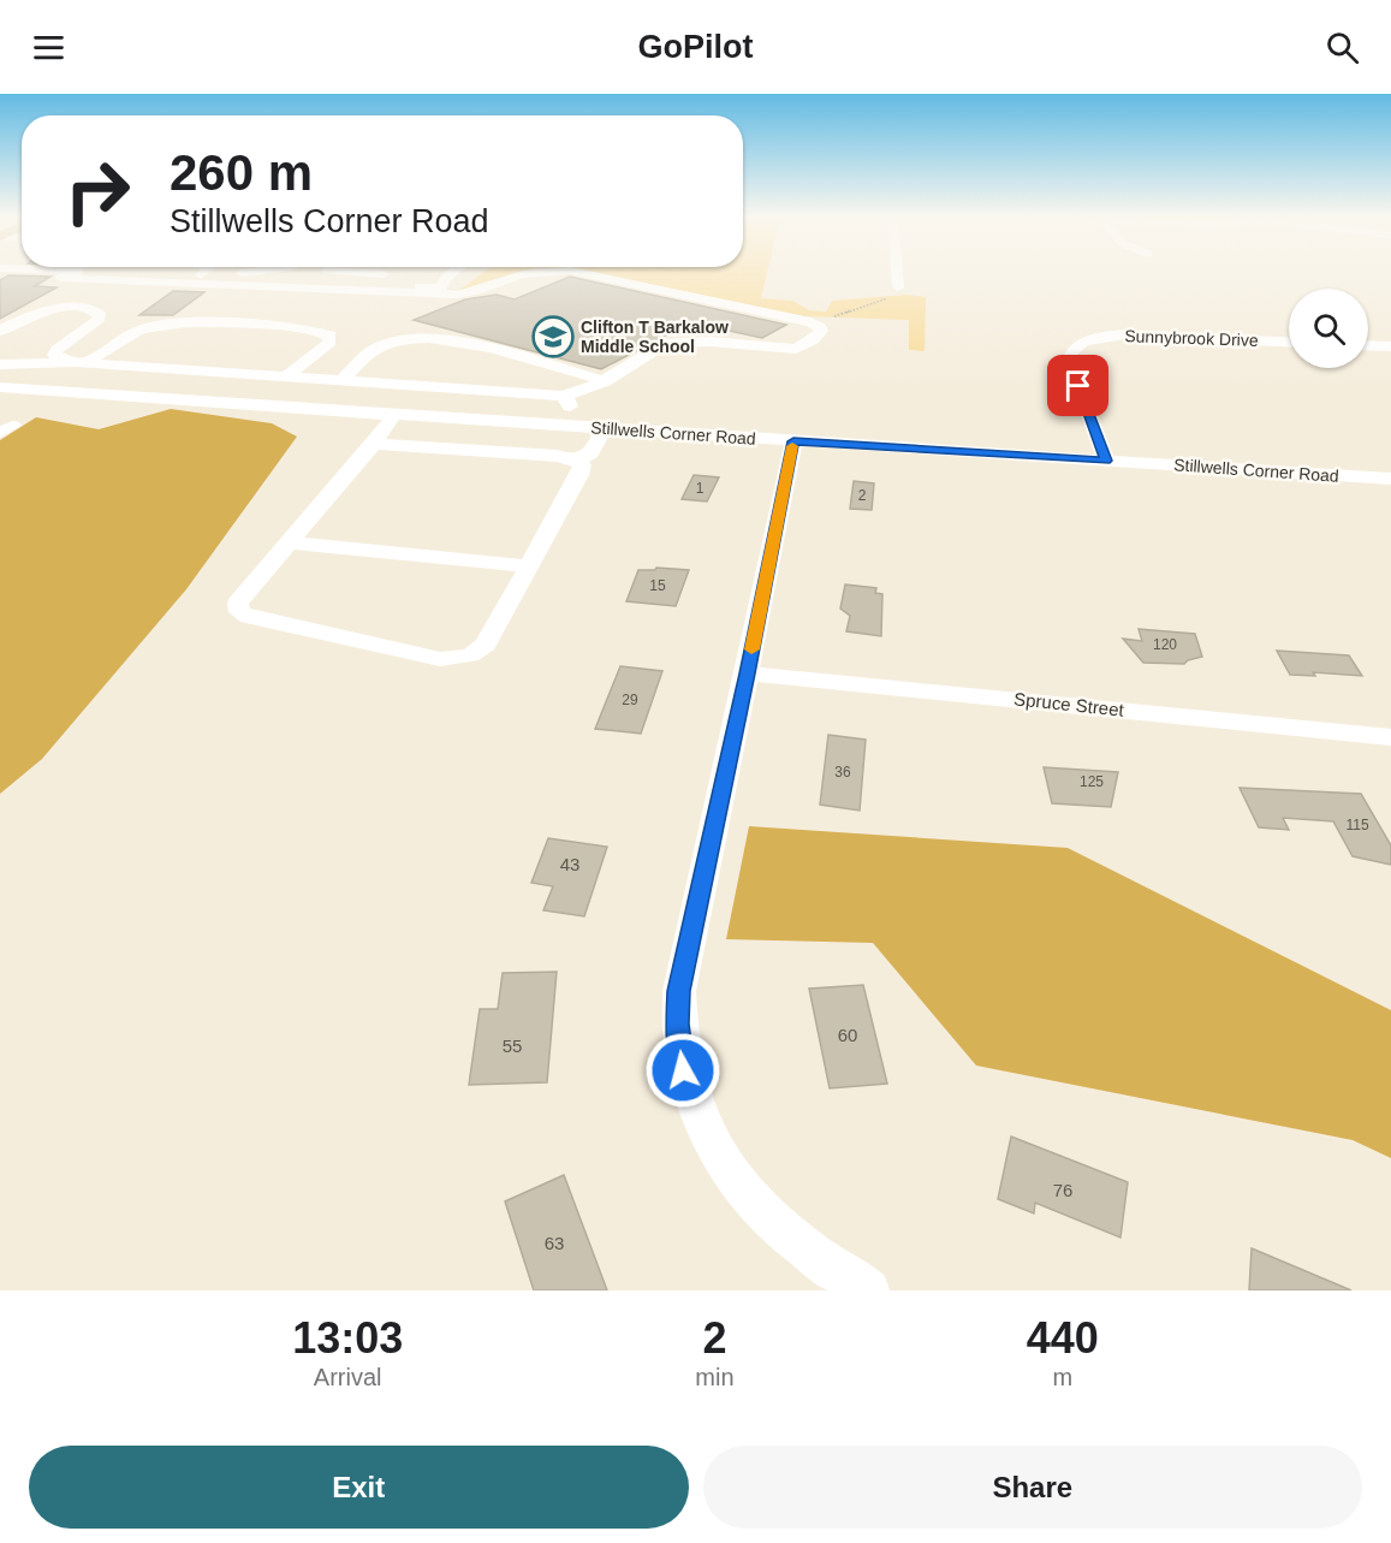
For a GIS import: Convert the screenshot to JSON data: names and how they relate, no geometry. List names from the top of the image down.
{
  "streets": {
    "street": ["Sunnybrook Drive", "Stillwells Corner Road", "Spruce Street"]
  },
  "crossings": [
    ["Sunnybrook Drive", "Stillwells Corner Road"]
  ],
  "places": {
    "school or university": ["Clifton T Barkalow Middle School"]
  },
  "house_numbers": [
    "1",
    "2",
    "15",
    "120",
    "29",
    "36",
    "125",
    "115",
    "43",
    "60",
    "55",
    "76",
    "63"
  ],
  "page": {
    "header": "GoPilot",
    "turn": ["260 m", "Stillwells Corner Road"],
    "eta": [
      "13:03",
      "Arrival",
      "2",
      "min",
      "440",
      "m"
    ],
    "buttons": ["Exit", "Share"]
  }
}
